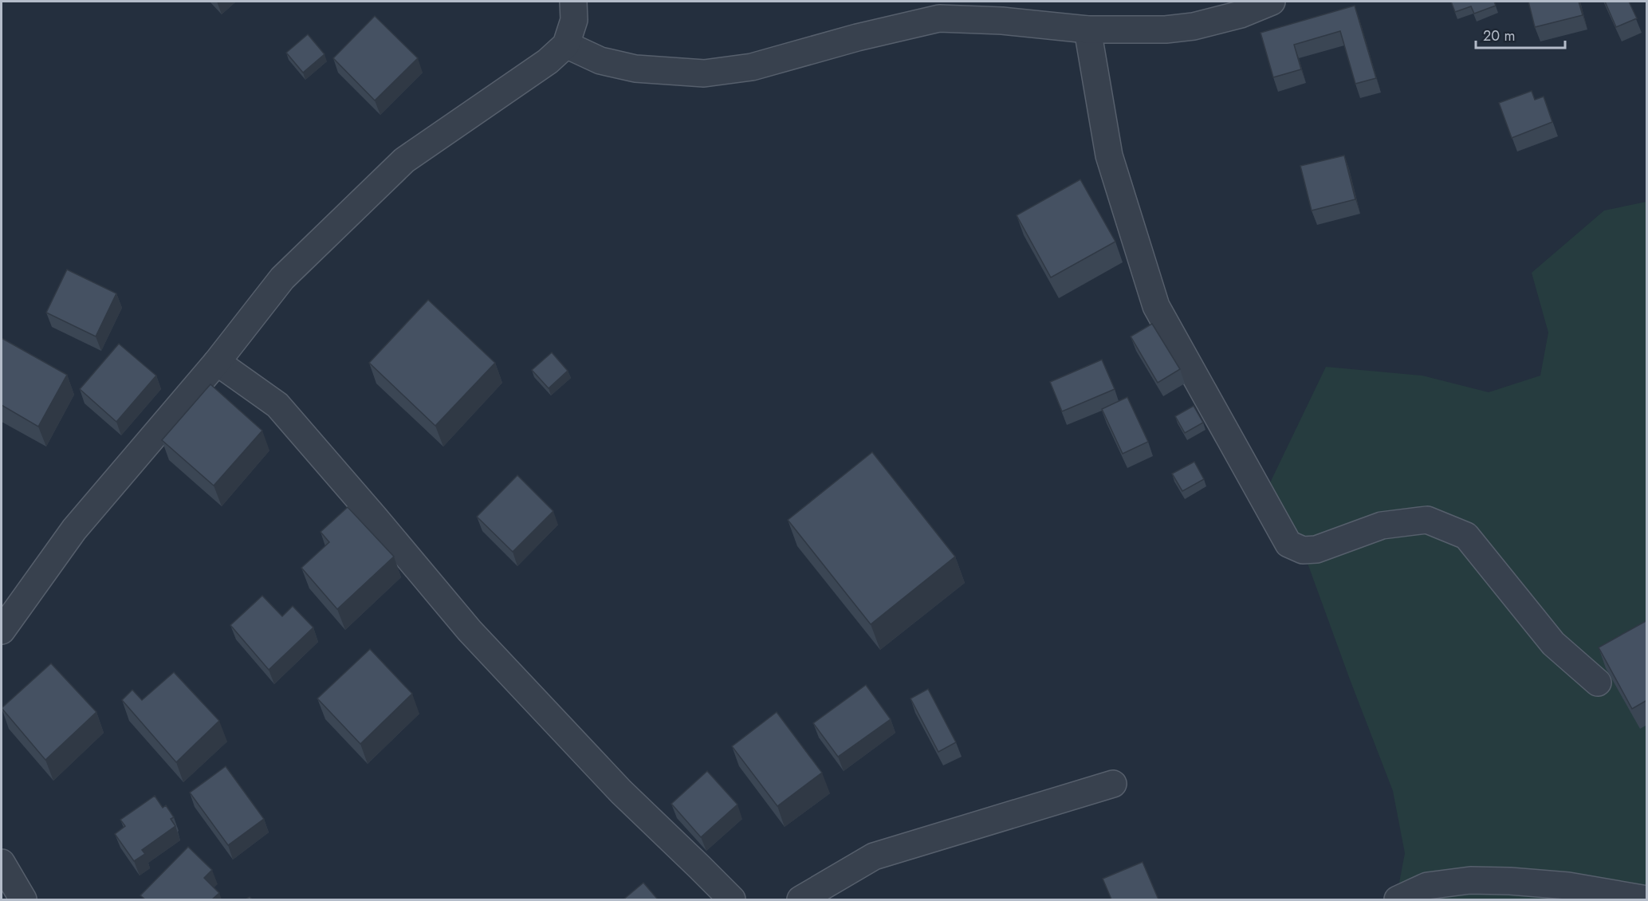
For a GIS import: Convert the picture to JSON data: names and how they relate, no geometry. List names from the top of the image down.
{
  "scale_bar": "20 m"
}
